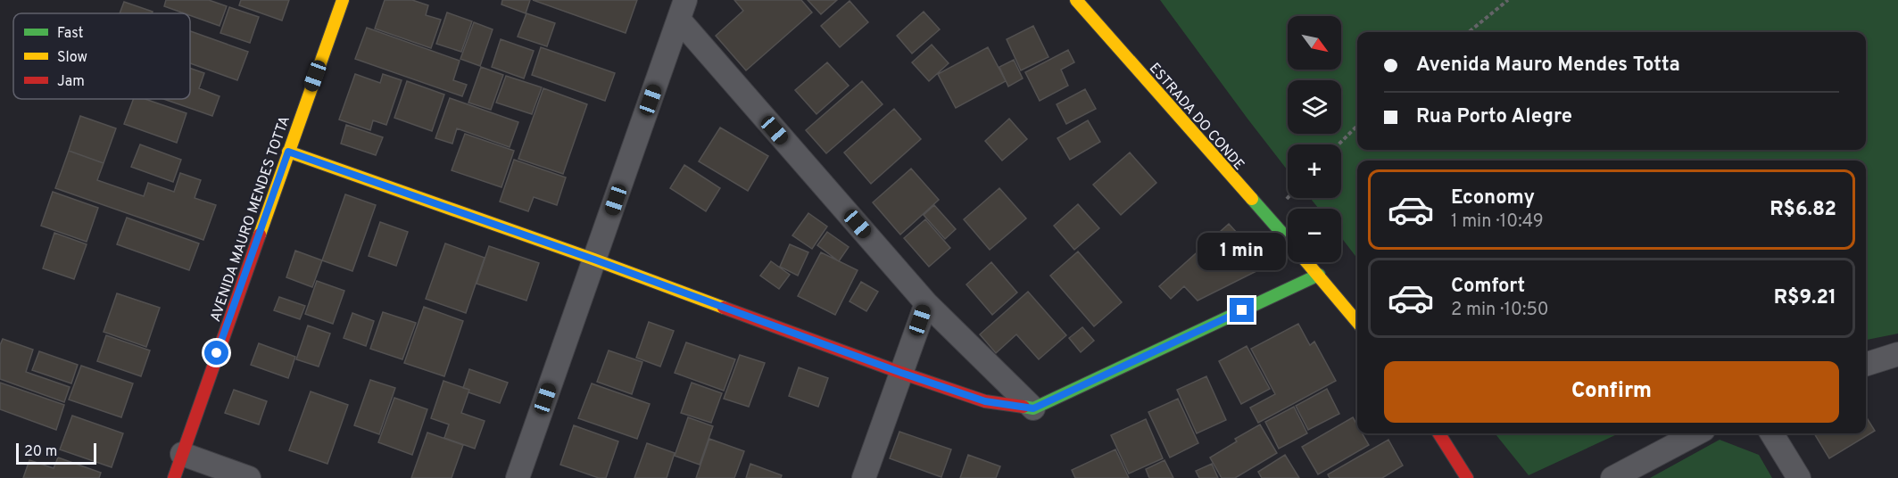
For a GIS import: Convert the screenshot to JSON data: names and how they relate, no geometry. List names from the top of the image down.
{
  "streets": {
    "street": ["ESTRADA DO CONDE", "AVENIDA MAURO MENDES TOTTA"]
  },
  "legend": ["Fast", "Slow", "Jam"],
  "scale_bar": "20 m",
  "north": "bottom right",
  "page": {
    "map_buttons": ["+", "−"],
    "banner": ["Avenida Mauro Mendes Totta", "Rua Porto Alegre"],
    "list": [
      {
        "name": "Economy",
        "note": "1 min · 10:49",
        "value": "R$6.82"
      },
      {
        "name": "Comfort",
        "note": "2 min · 10:50",
        "value": "R$9.21"
      }
    ],
    "bubble": "1 min",
    "buttons": "Confirm",
    "scale": "20 m"
  }
}
